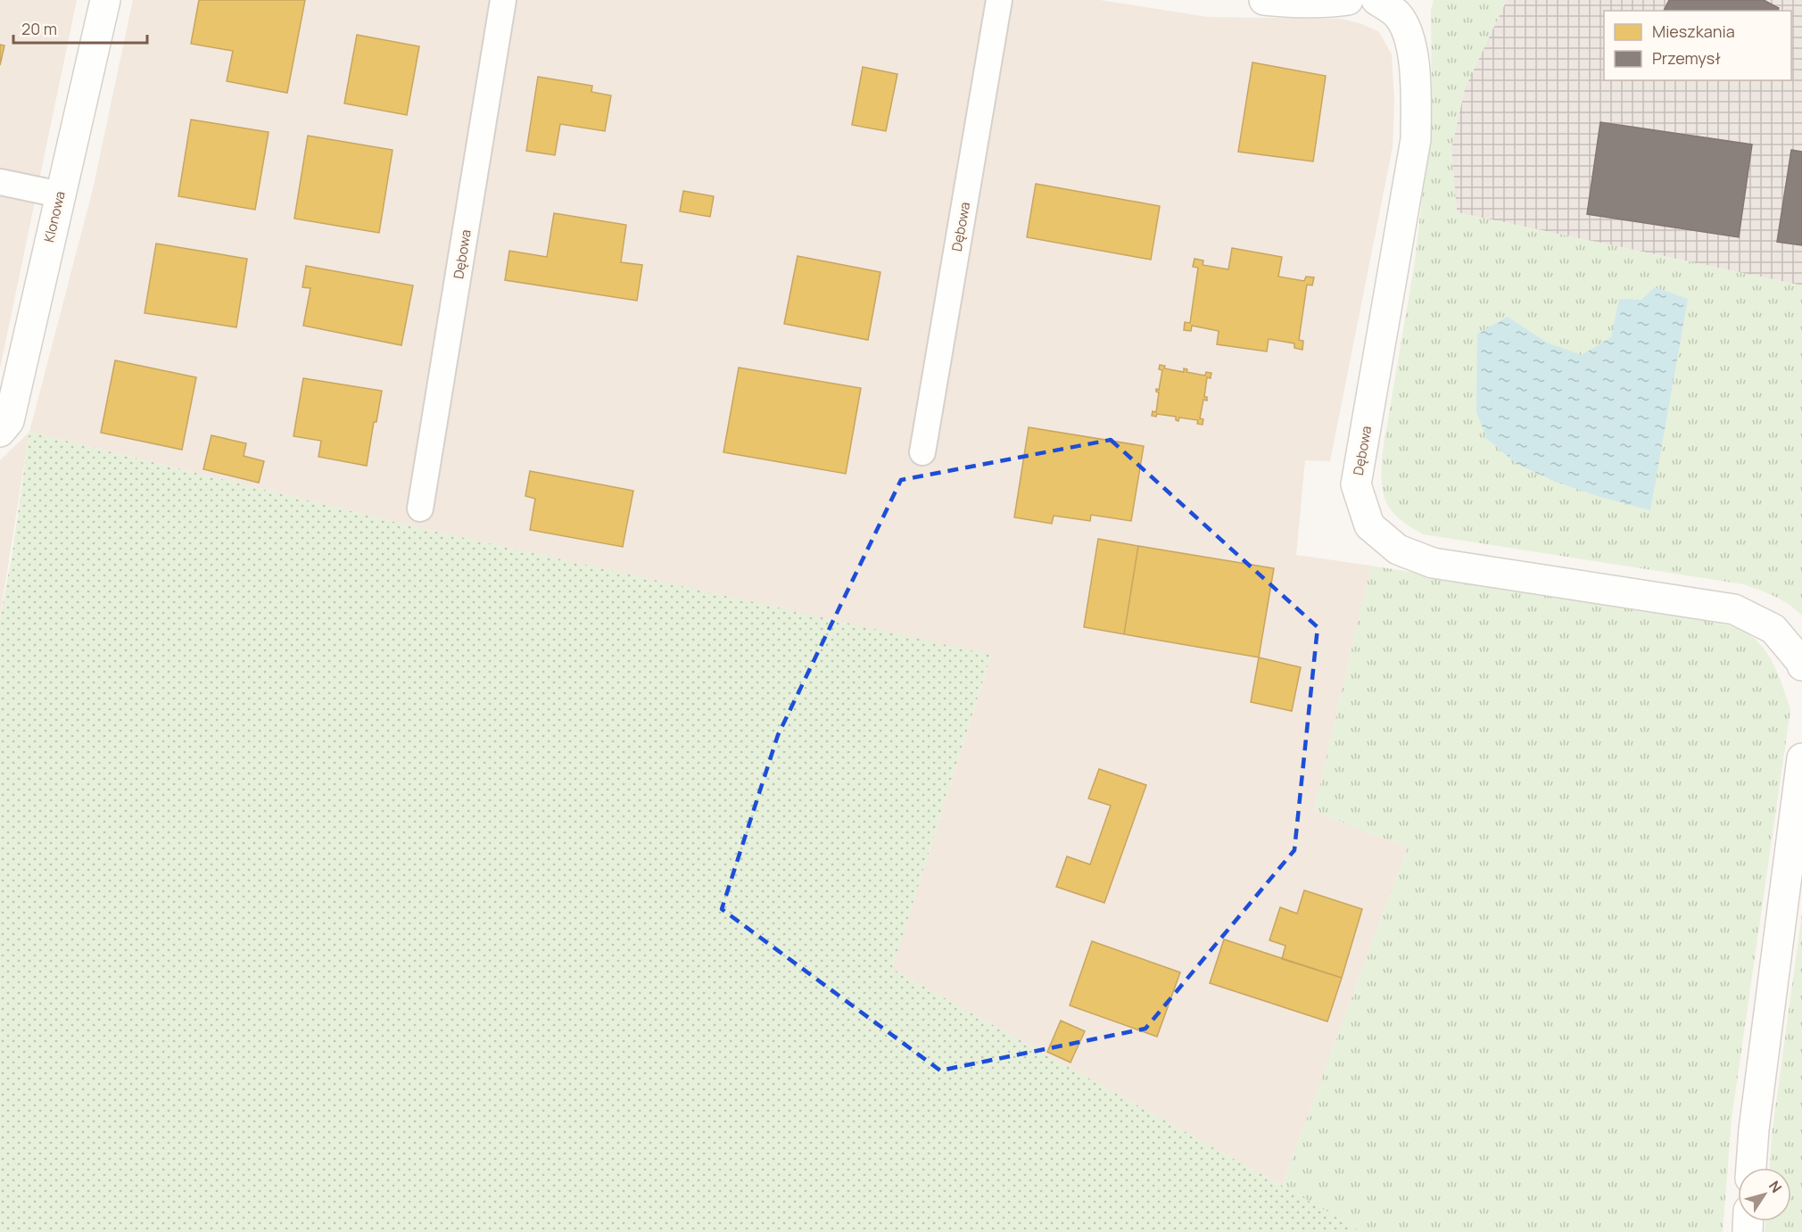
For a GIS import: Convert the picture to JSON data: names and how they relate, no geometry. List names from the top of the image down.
{
  "streets": {
    "street": ["Klonowa", "Dębowa"]
  },
  "legend": ["Mieszkania", "Przemysł"],
  "scale_bar": "20 m",
  "north": "top right"
}
